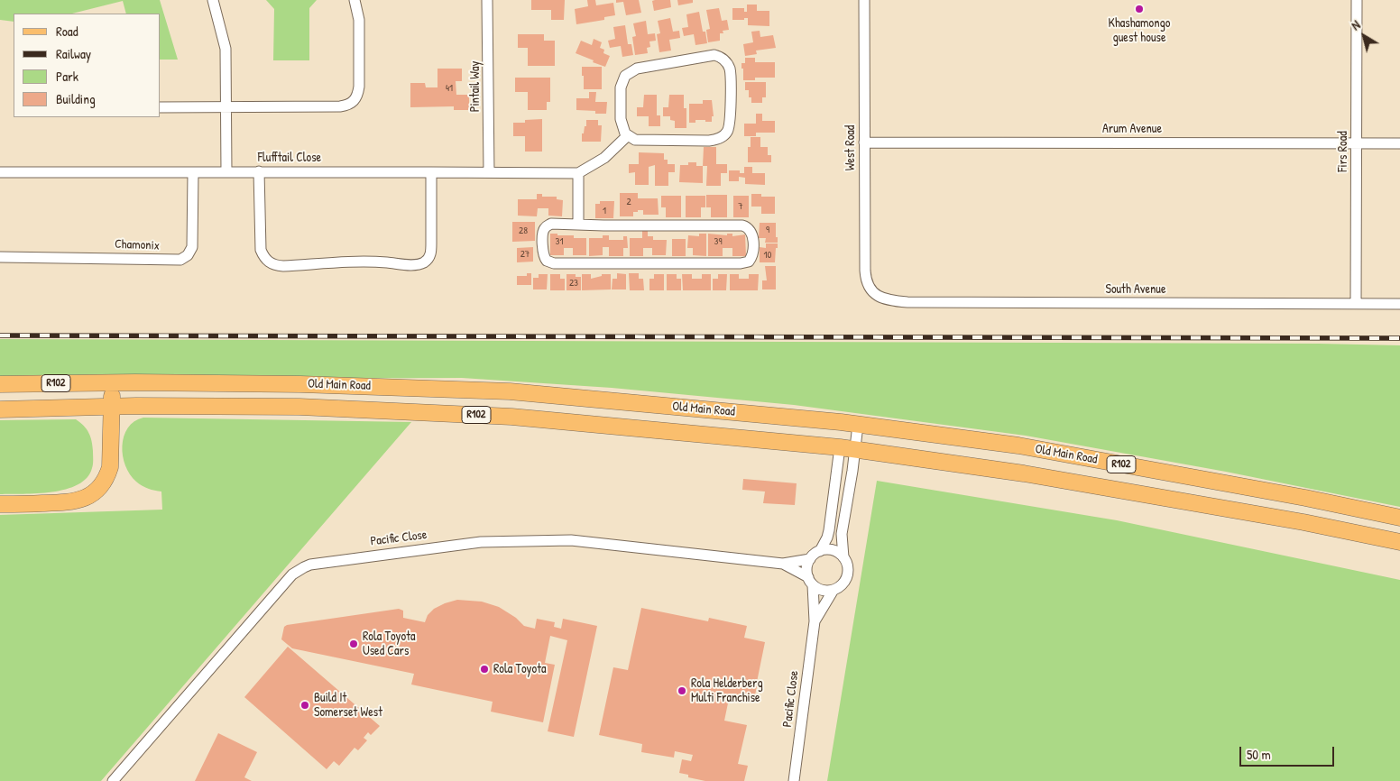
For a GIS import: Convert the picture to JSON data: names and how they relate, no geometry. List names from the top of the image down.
{
  "streets": {
    "main road": ["R102", "Old Main Road"],
    "street": [
      "Pintail Way",
      "Arum Avenue",
      "West Road",
      "Firs Road",
      "Flufftail Close",
      "Chamonix",
      "South Avenue",
      "Pacific Close"
    ]
  },
  "crossings": [
    ["Pintail Way", "Flufftail Close"],
    ["Arum Avenue", "West Road"],
    ["Arum Avenue", "Firs Road"],
    ["West Road", "South Avenue"],
    ["Firs Road", "South Avenue"],
    ["Flufftail Close", "Chamonix"]
  ],
  "places": [
    "Khashamongo guest house",
    "Rola Toyota Used Cars",
    "Rola Toyota",
    "Rola Helderberg Multi Franchise",
    "Build It Somerset West"
  ],
  "house_numbers": [
    "41",
    "2",
    "7",
    "1",
    "9",
    "28",
    "31",
    "39",
    "27",
    "10",
    "23"
  ],
  "legend": [
    "Road",
    "Railway",
    "Park",
    "Building"
  ],
  "scale_bar": "50 m",
  "north": "top left"
}
